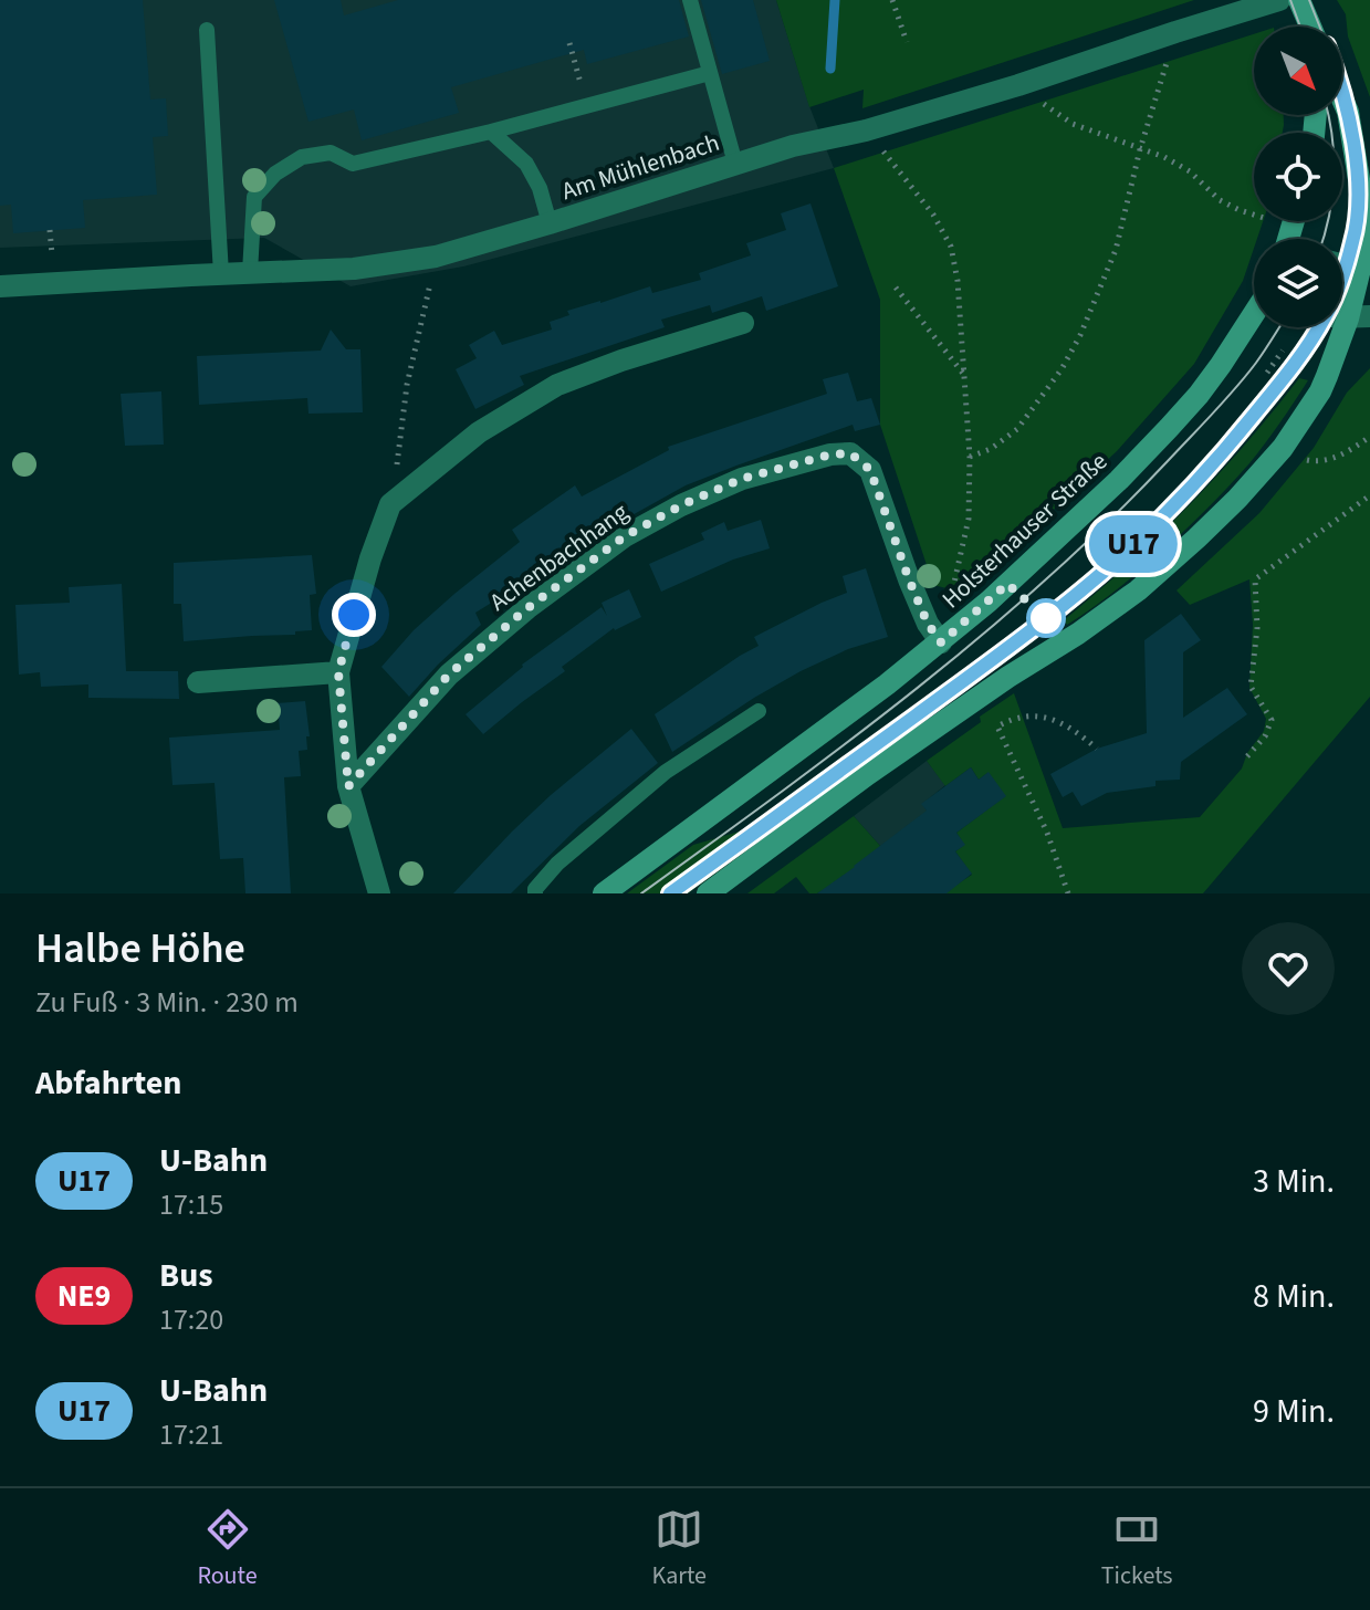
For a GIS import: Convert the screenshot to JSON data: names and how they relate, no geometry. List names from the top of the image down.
{
  "streets": {
    "street": ["Am Mühlenbach", "Holsterhauser Straße", "Achenbachhang"]
  },
  "crossings": [
    ["Holsterhauser Straße", "Achenbachhang"]
  ],
  "lines": ["metro line U17"],
  "north": "bottom right",
  "page": {
    "on_map": "U17",
    "heading": [
      ["Halbe Höhe", "Zu Fuß · 3 Min. · 230 m"],
      "Abfahrten"
    ],
    "list": [
      {
        "mark": "U17",
        "name": "U-Bahn",
        "note": "17:15",
        "value": "3 Min."
      },
      {
        "mark": "NE9",
        "name": "Bus",
        "note": "17:20",
        "value": "8 Min."
      },
      {
        "mark": "U17",
        "name": "U-Bahn",
        "note": "17:21",
        "value": "9 Min."
      }
    ],
    "tabs": ["Route", "Karte", "Tickets"]
  }
}
